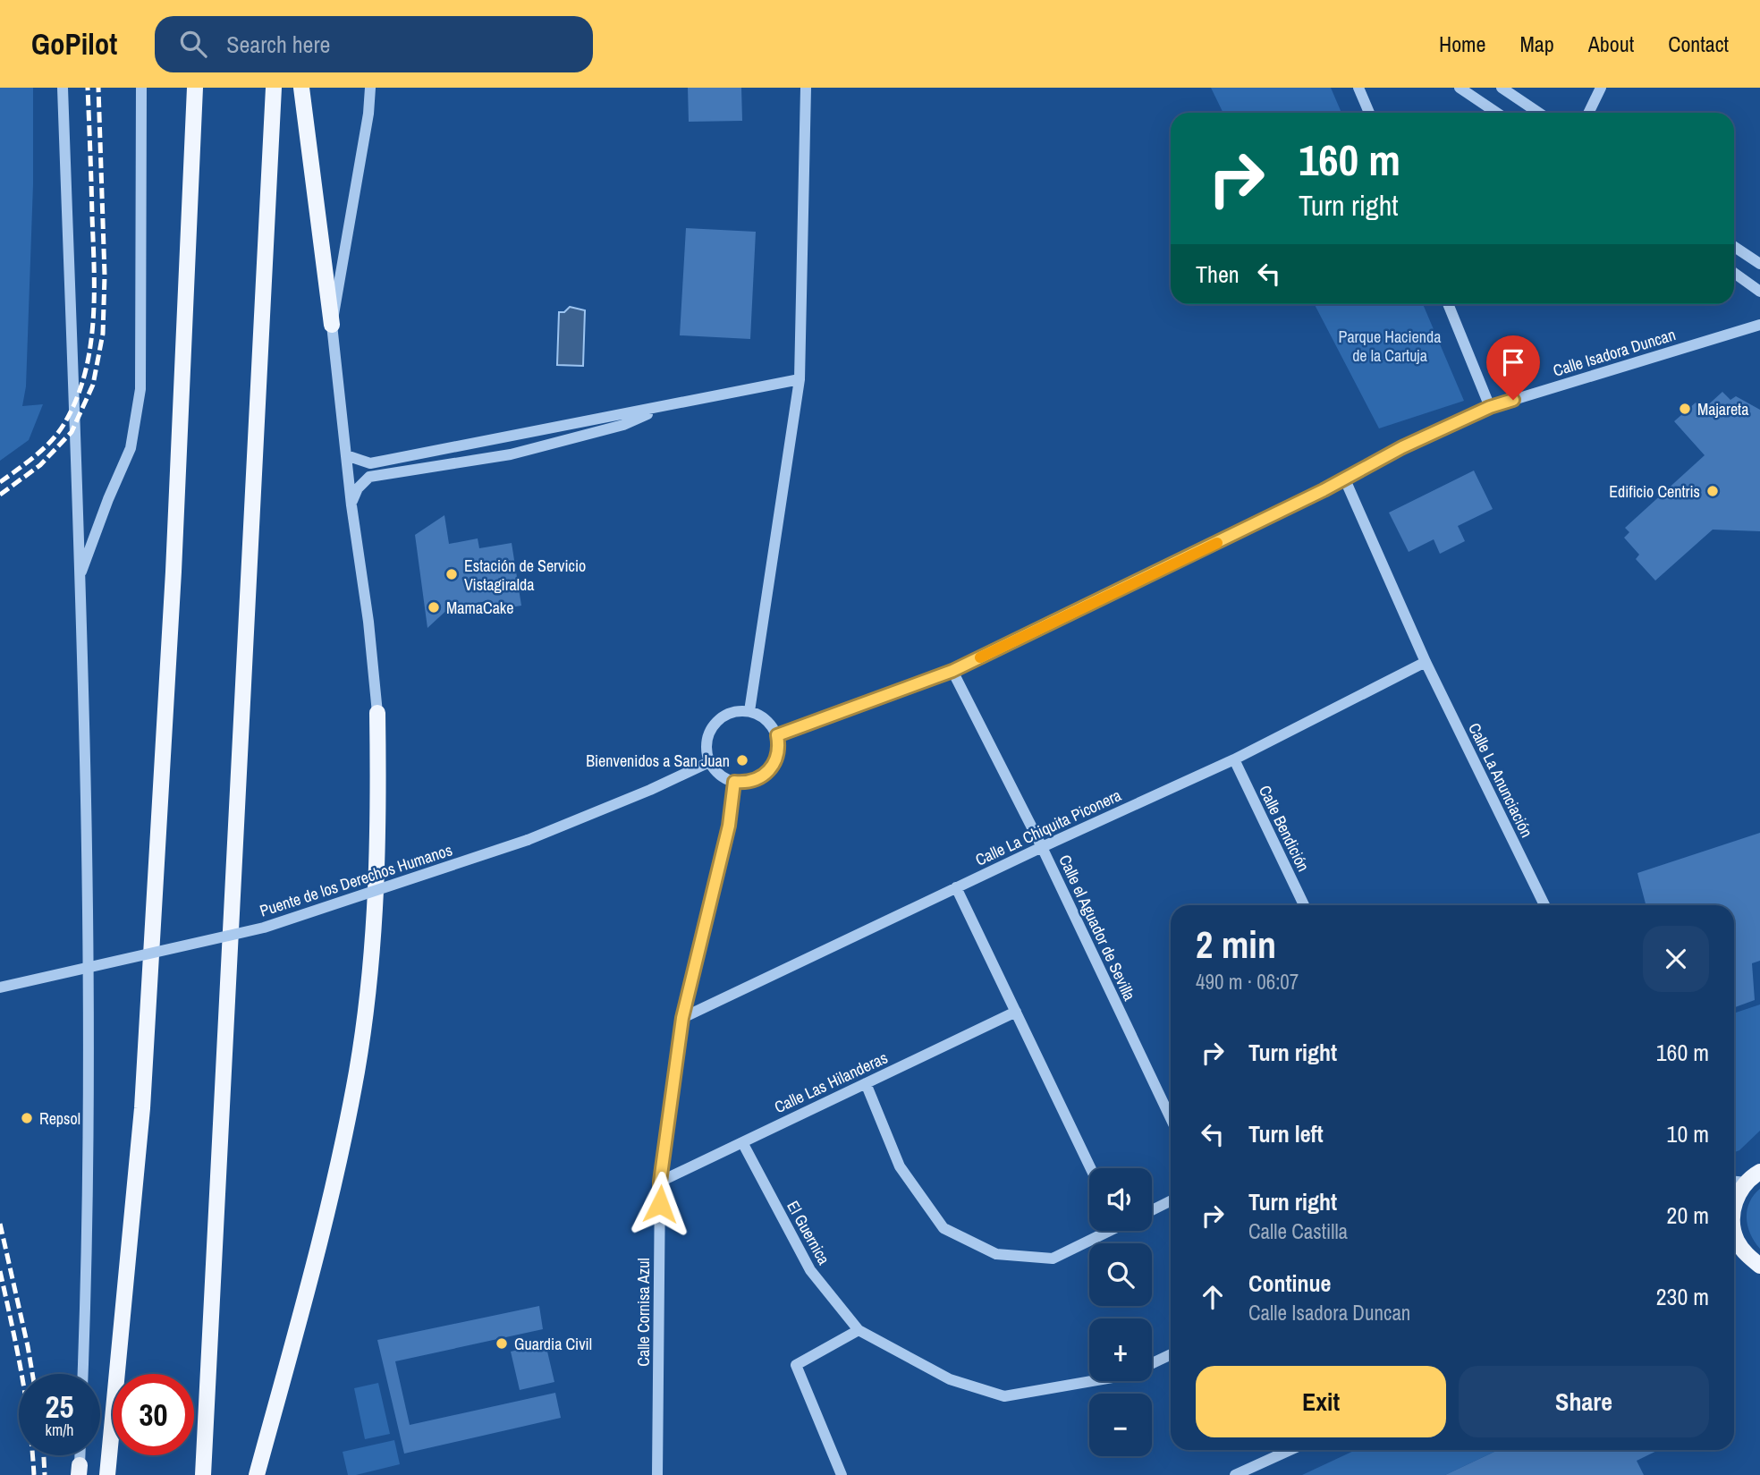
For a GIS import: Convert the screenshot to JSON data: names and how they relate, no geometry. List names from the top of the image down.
{
  "streets": {
    "street": [
      "Calle Isadora Duncan",
      "Calle La Anunciación",
      "Calle La Chiquita Piconera",
      "Calle Bendición",
      "Puente de los Derechos Humanos",
      "Calle el Aguador de Sevilla",
      "Calle Las Hilanderas",
      "El Guernica",
      "Calle Cornisa Azul"
    ]
  },
  "crossings": [
    ["Calle Isadora Duncan", "Calle La Anunciación"],
    ["Calle Isadora Duncan", "Puente de los Derechos Humanos"],
    ["Calle Isadora Duncan", "Calle el Aguador de Sevilla"],
    ["Calle Isadora Duncan", "Calle Cornisa Azul"],
    ["Calle La Anunciación", "Calle La Chiquita Piconera"],
    ["Calle La Chiquita Piconera", "Calle Bendición"],
    ["Calle La Chiquita Piconera", "Calle el Aguador de Sevilla"],
    ["Calle La Chiquita Piconera", "Calle Cornisa Azul"],
    ["Puente de los Derechos Humanos", "Calle Cornisa Azul"],
    ["Calle Las Hilanderas", "El Guernica"],
    ["Calle Las Hilanderas", "Calle Cornisa Azul"]
  ],
  "parks": ["Parque Hacienda de la Cartuja"],
  "places": [
    "Majareta",
    "Edificio Centris",
    "Estación de Servicio Vistagiralda",
    "MamaCake",
    "Bienvenidos a San Juan",
    "Repsol",
    "Guardia Civil"
  ],
  "page": {
    "header": "GoPilot",
    "search": "Search here",
    "nav": [
      "Home",
      "Map",
      "About",
      "Contact"
    ],
    "turn": ["160 m", "Turn right"],
    "then": "Then",
    "heading": ["2 min", "490 m · 06:07"],
    "list": [
      {
        "name": "Turn right",
        "value": "160 m"
      },
      {
        "name": "Turn left",
        "value": "10 m"
      },
      {
        "name": "Turn right",
        "note": "Calle Castilla",
        "value": "20 m"
      },
      {
        "name": "Continue",
        "note": "Calle Isadora Duncan",
        "value": "230 m"
      }
    ],
    "map_buttons": ["+", "−"],
    "buttons": ["Exit", "Share"],
    "speed": "25 km/h",
    "limit": "30"
  }
}
